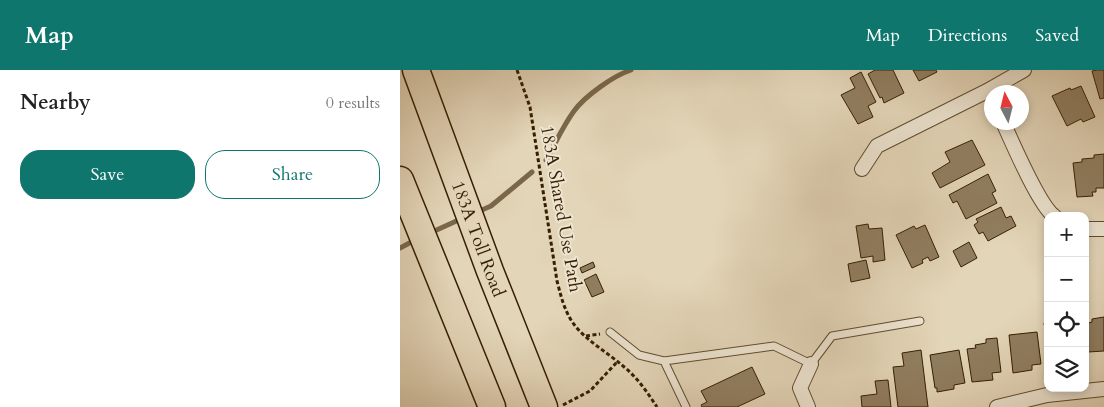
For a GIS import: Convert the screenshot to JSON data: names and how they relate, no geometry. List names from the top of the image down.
{
  "streets": {
    "highway": ["183A Toll Road"],
    "path": ["183A Shared Use Path"]
  },
  "north": "top",
  "page": {
    "header": "Map",
    "nav": ["Map", "Directions", "Saved"],
    "heading": ["Nearby", "0 results"],
    "buttons": ["Save", "Share"],
    "map_buttons": ["+", "−"]
  }
}
